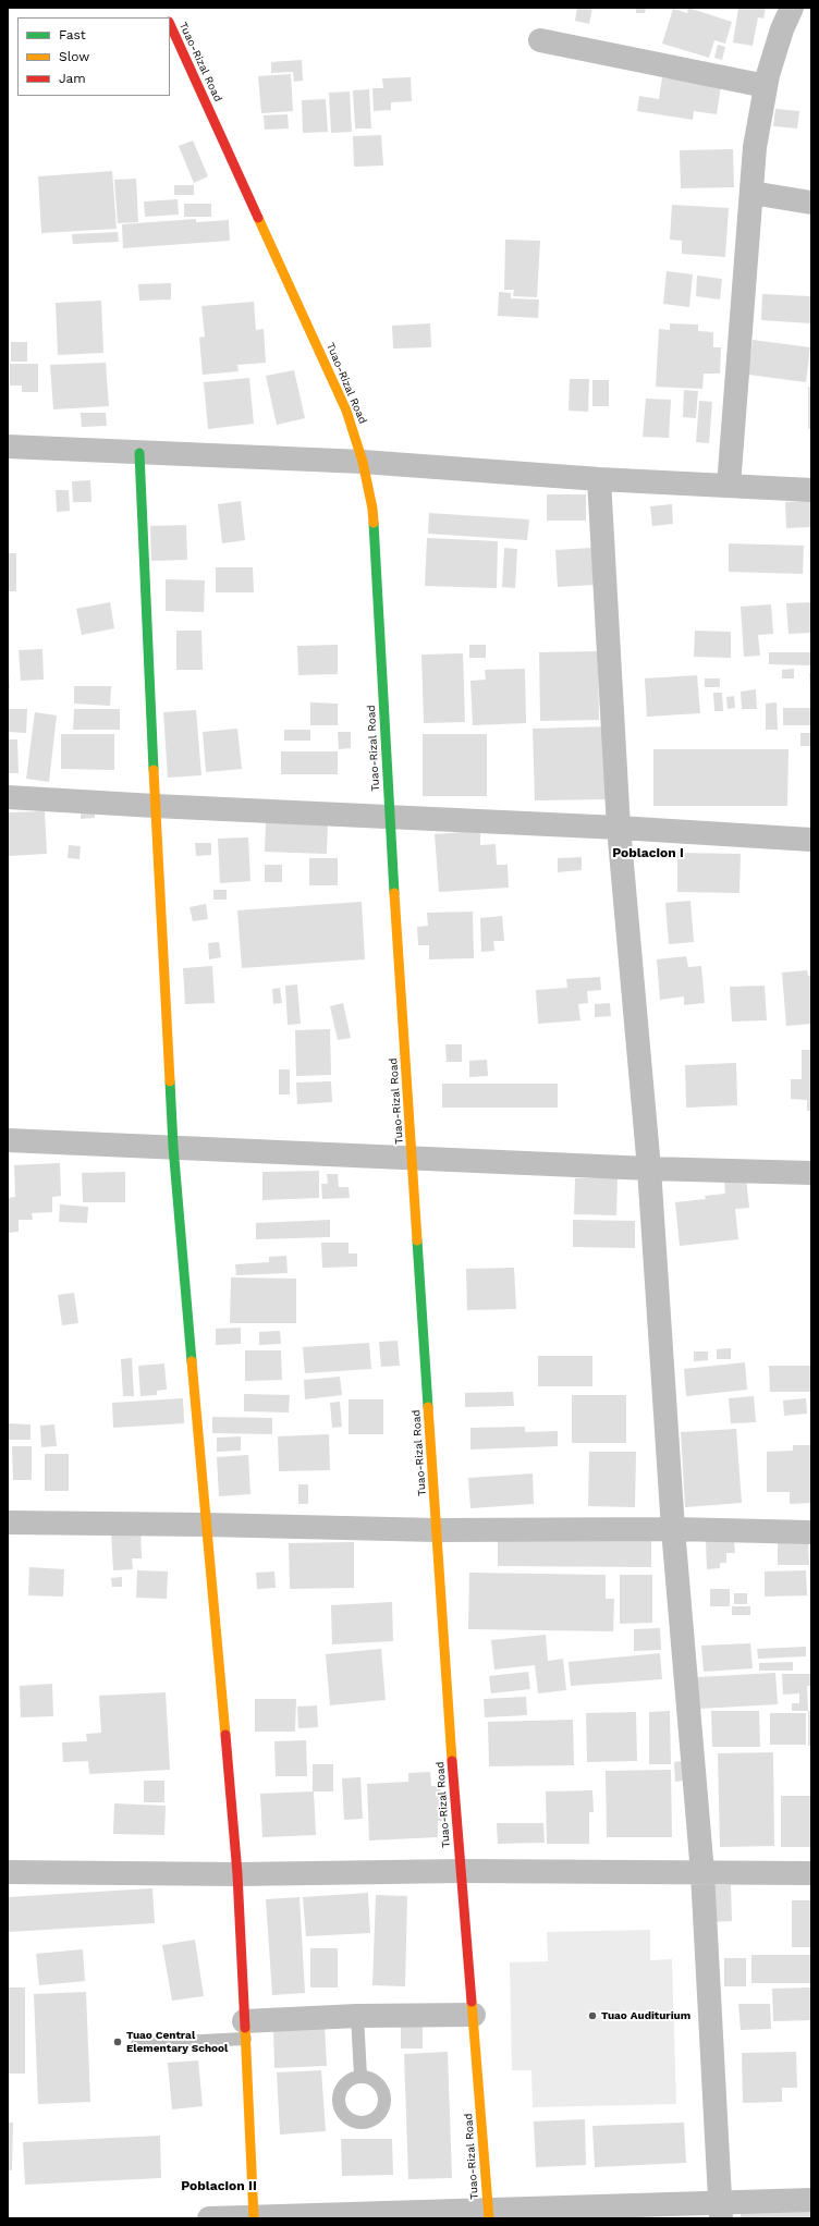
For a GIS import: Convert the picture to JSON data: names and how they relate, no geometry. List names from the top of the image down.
{
  "streets": {
    "main road": ["Tuao-Rizal Road"]
  },
  "districts": ["Poblacion I", "Poblacion II"],
  "places": ["Tuao Auditurium", "Tuao Central Elementary School"],
  "legend": ["Fast", "Slow", "Jam"]
}
